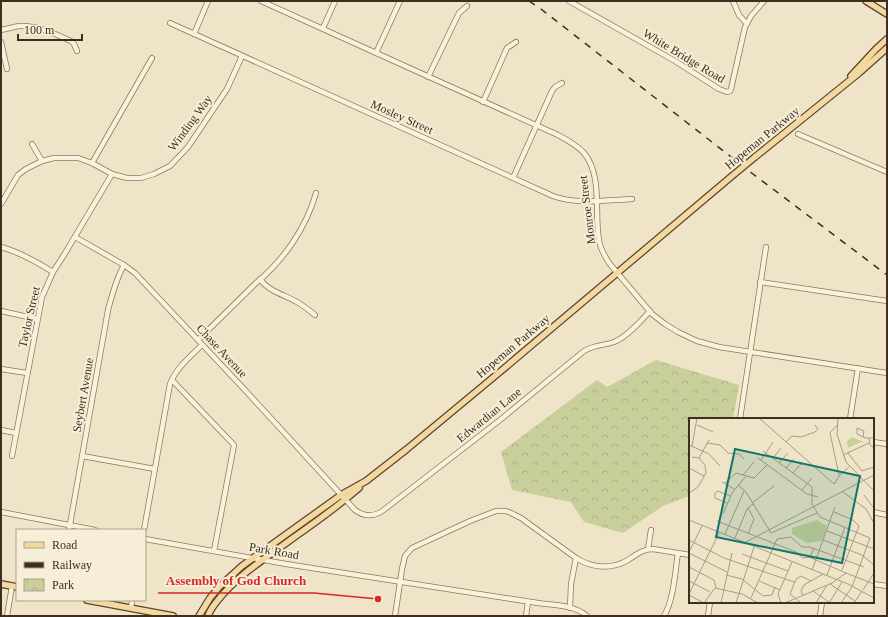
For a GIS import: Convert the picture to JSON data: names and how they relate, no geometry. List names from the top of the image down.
{
  "streets": {
    "main road": ["Hopeman Parkway"],
    "street": [
      "White Bridge Road",
      "Mosley Street",
      "Winding Way",
      "Monroe Street",
      "Taylor Street",
      "Chase Avenue",
      "Seybert Avenue",
      "Edwardian Lane",
      "Park Road"
    ]
  },
  "crossings": [
    ["Mosley Street", "Winding Way"],
    ["Mosley Street", "Monroe Street"],
    ["Winding Way", "Taylor Street"],
    ["Hopeman Parkway", "Monroe Street"],
    ["Hopeman Parkway", "Chase Avenue"],
    ["Hopeman Parkway", "Edwardian Lane"],
    ["Hopeman Parkway", "Park Road"],
    ["Monroe Street", "Edwardian Lane"],
    ["Taylor Street", "Chase Avenue"],
    ["Chase Avenue", "Seybert Avenue"],
    ["Chase Avenue", "Edwardian Lane"]
  ],
  "places": ["Assembly of God Church"],
  "legend": ["Road", "Railway", "Park"],
  "scale_bar": "100 m"
}
